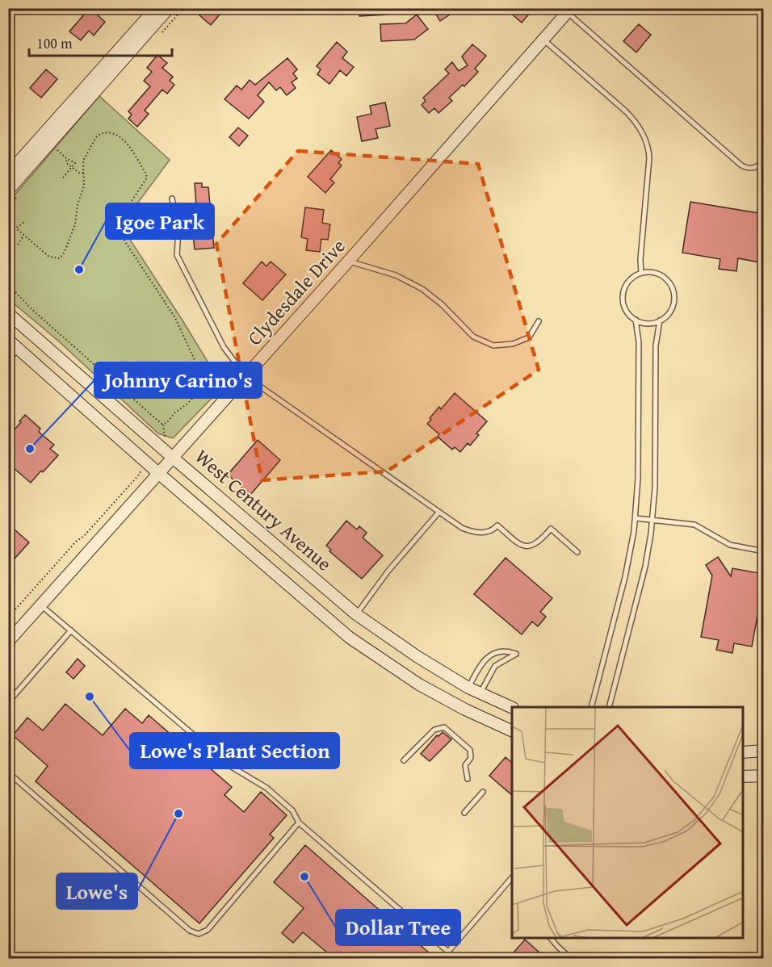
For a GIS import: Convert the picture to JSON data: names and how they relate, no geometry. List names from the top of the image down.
{
  "streets": {
    "main road": ["Clydesdale Drive", "West Century Avenue"]
  },
  "crossings": [
    ["Clydesdale Drive", "West Century Avenue"]
  ],
  "places": [
    "Igoe Park",
    "Johnny Carino's",
    "Lowe's Plant Section",
    "Lowe's",
    "Dollar Tree"
  ],
  "scale_bar": "100 m"
}
